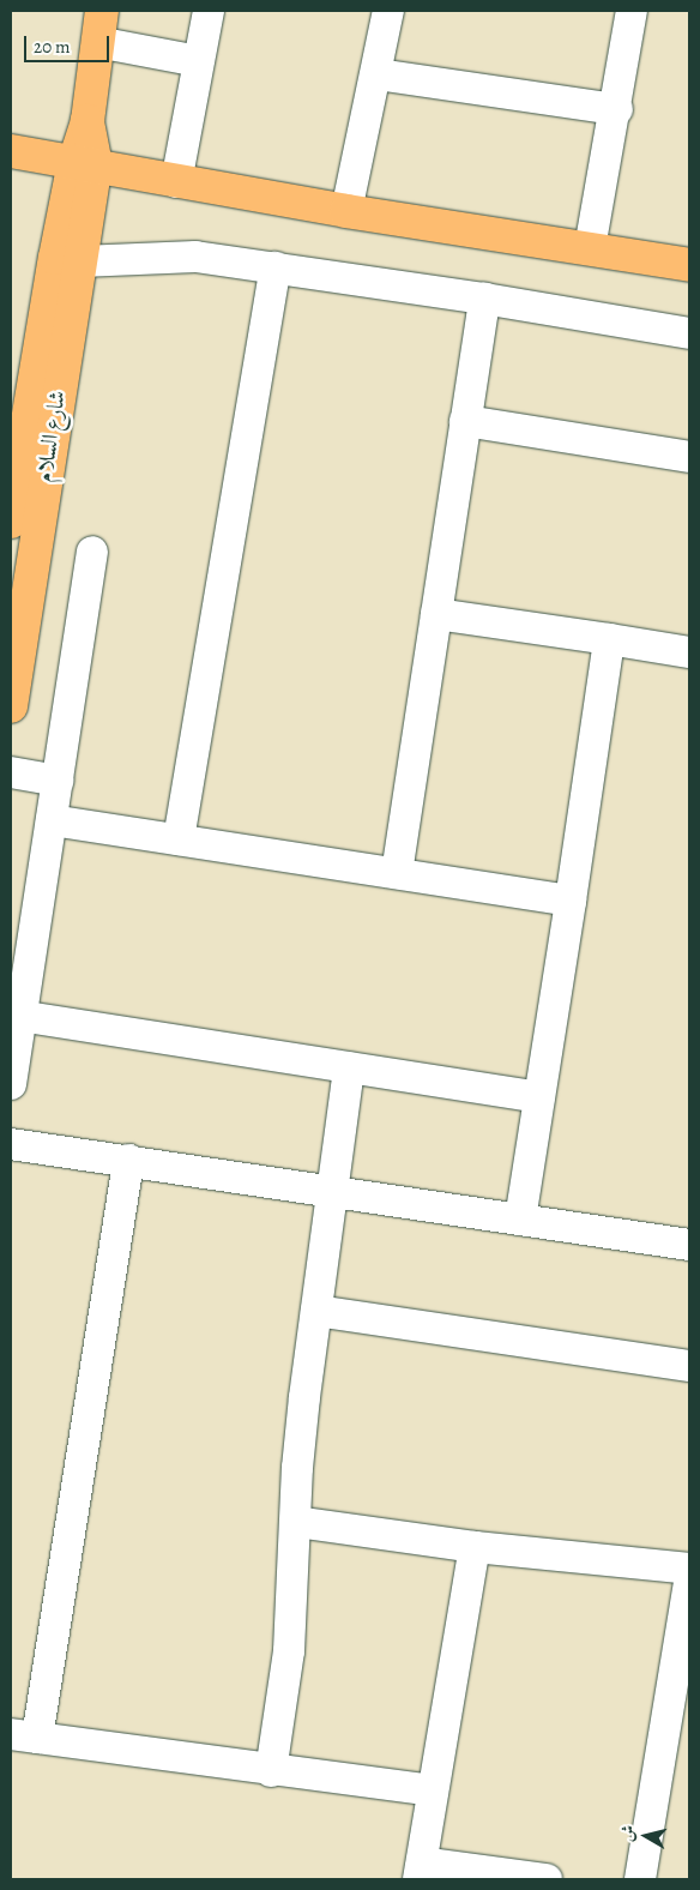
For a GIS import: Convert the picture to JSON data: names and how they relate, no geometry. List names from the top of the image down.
{
  "streets": {
    "main road": ["شارع السلام"]
  },
  "scale_bar": "20 m",
  "north": "left"
}
